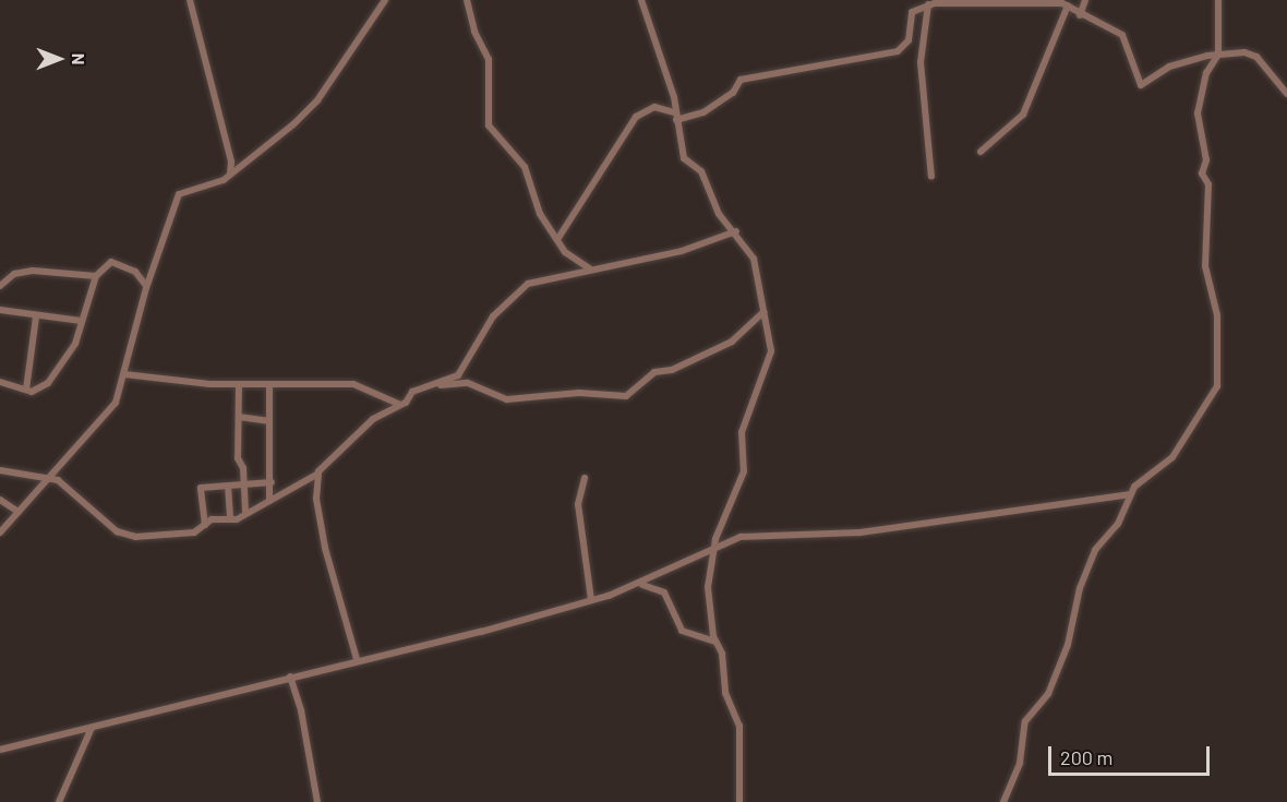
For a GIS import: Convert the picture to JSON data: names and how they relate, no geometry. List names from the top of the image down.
{
  "scale_bar": "200 m",
  "north": "right"
}
